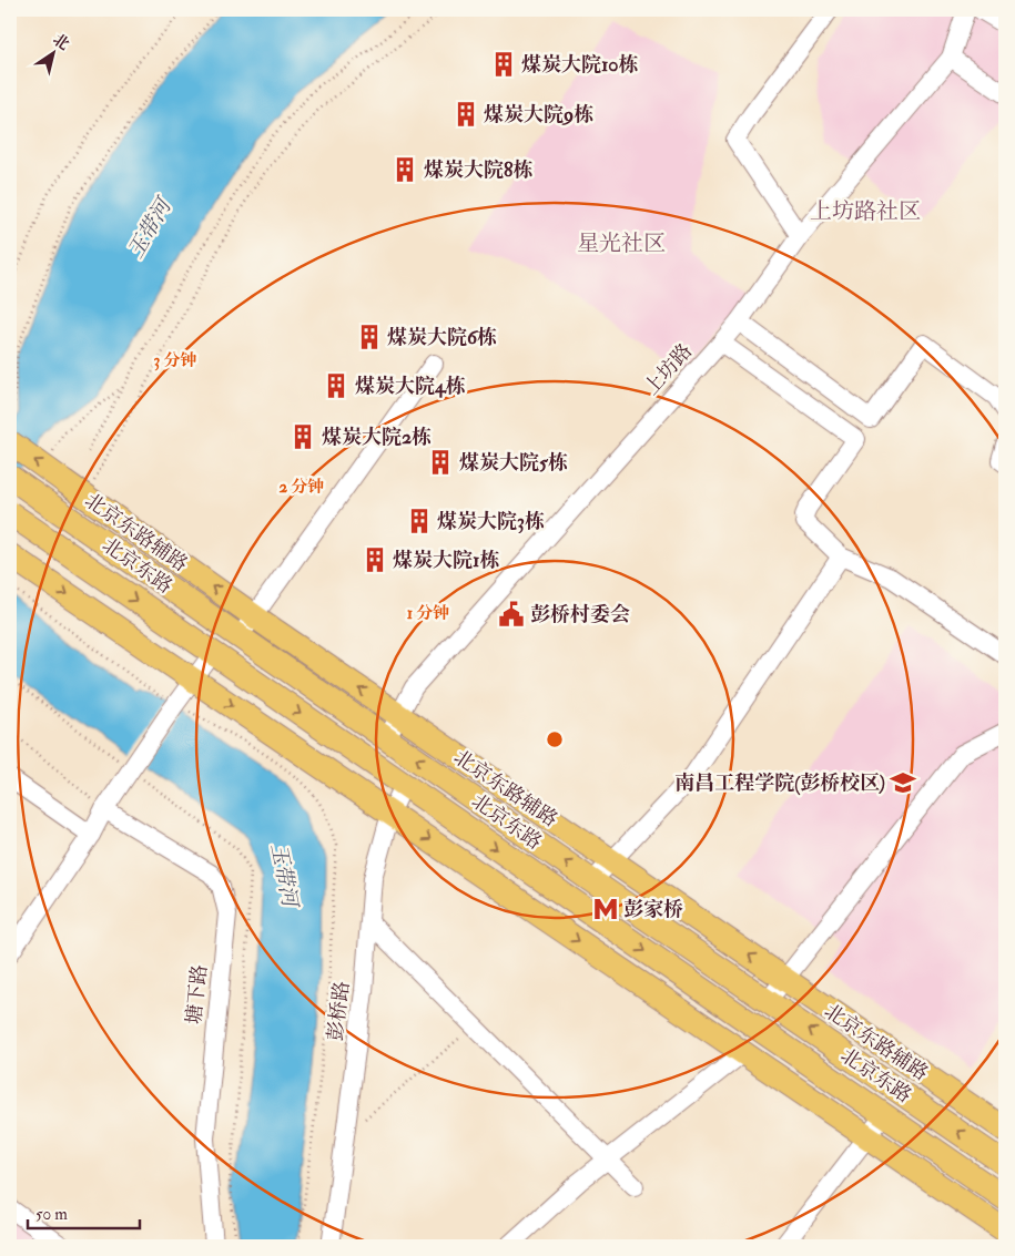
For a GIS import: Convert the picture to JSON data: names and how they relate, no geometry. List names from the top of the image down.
{
  "streets": {
    "main road": ["北京东路辅路", "北京东路"],
    "street": ["上坊路", "塘下路", "彭桥路"]
  },
  "crossings": [
    ["上坊路", "北京东路辅路"],
    ["上坊路", "北京东路"],
    ["北京东路", "彭桥路"]
  ],
  "districts": ["上坊路社区", "星光社区"],
  "water": ["玉带河"],
  "places": {
    "building": [
      "煤炭大院10栋",
      "煤炭大院9栋",
      "煤炭大院8栋",
      "煤炭大院6栋",
      "煤炭大院4栋",
      "煤炭大院2栋",
      "煤炭大院5栋",
      "煤炭大院3栋",
      "煤炭大院1栋"
    ],
    "public building": ["彭桥村委会"],
    "school or university": ["南昌工程学院(彭桥校区)"],
    "metro station": ["彭家桥"]
  },
  "scale_bar": "50 m",
  "north": "top right",
  "rings": ["3 分钟", "2 分钟", "1 分钟"]
}
